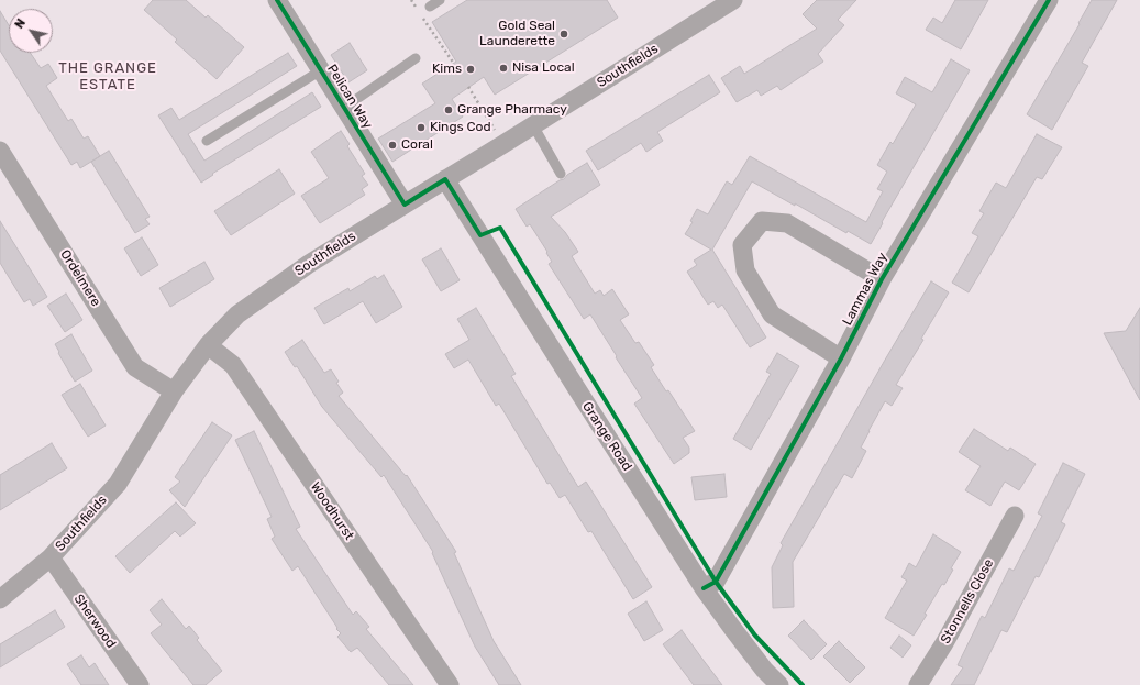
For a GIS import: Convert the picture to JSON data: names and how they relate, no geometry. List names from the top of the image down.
{
  "streets": {
    "street": [
      "Southfields",
      "Pelican Way",
      "Ordelmere",
      "Lammas Way",
      "Grange Road",
      "Woodhurst",
      "Stonnells Close",
      "Sherwood"
    ]
  },
  "crossings": [
    ["Southfields", "Pelican Way"],
    ["Southfields", "Ordelmere"],
    ["Southfields", "Grange Road"],
    ["Southfields", "Woodhurst"],
    ["Southfields", "Sherwood"],
    ["Lammas Way", "Grange Road"]
  ],
  "districts": ["THE GRANGE ESTATE"],
  "places": [
    "Gold Seal Launderette",
    "Nisa Local",
    "Kims",
    "Grange Pharmacy",
    "Kings Cod",
    "Coral"
  ],
  "north": "top left"
}
